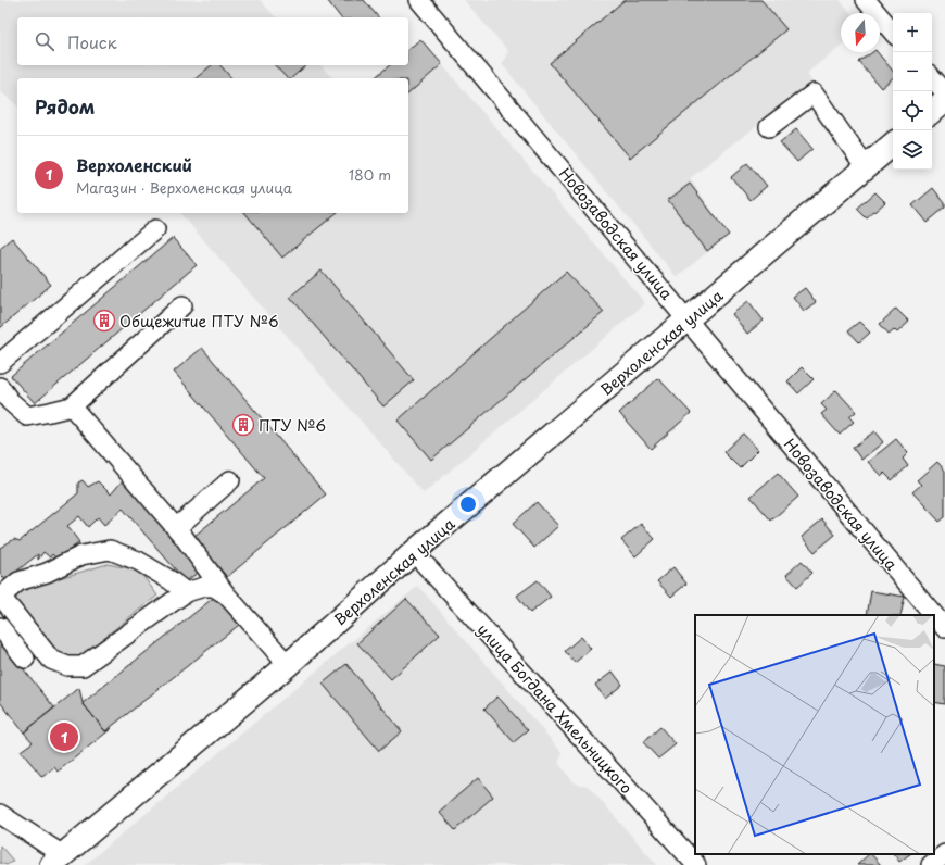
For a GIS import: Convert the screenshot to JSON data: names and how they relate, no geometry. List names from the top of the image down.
{
  "streets": {
    "main road": ["Верхоленская улица"],
    "street": ["Новозаводская улица", "улица Богдана Хмельницкого"]
  },
  "crossings": [
    ["Новозаводская улица", "Верхоленская улица"],
    ["Верхоленская улица", "улица Богдана Хмельницкого"]
  ],
  "places": {
    "building": ["Общежитие ПТУ №6", "ПТУ №6"]
  },
  "north": "bottom",
  "page": {
    "map_buttons": ["+", "−"],
    "search": "Поиск",
    "heading": "Рядом",
    "list": [
      {
        "mark": "1",
        "name": "Верхоленский",
        "note": "Магазин · Верхоленская улица",
        "value": "180 m"
      }
    ],
    "pins": "1"
  }
}
